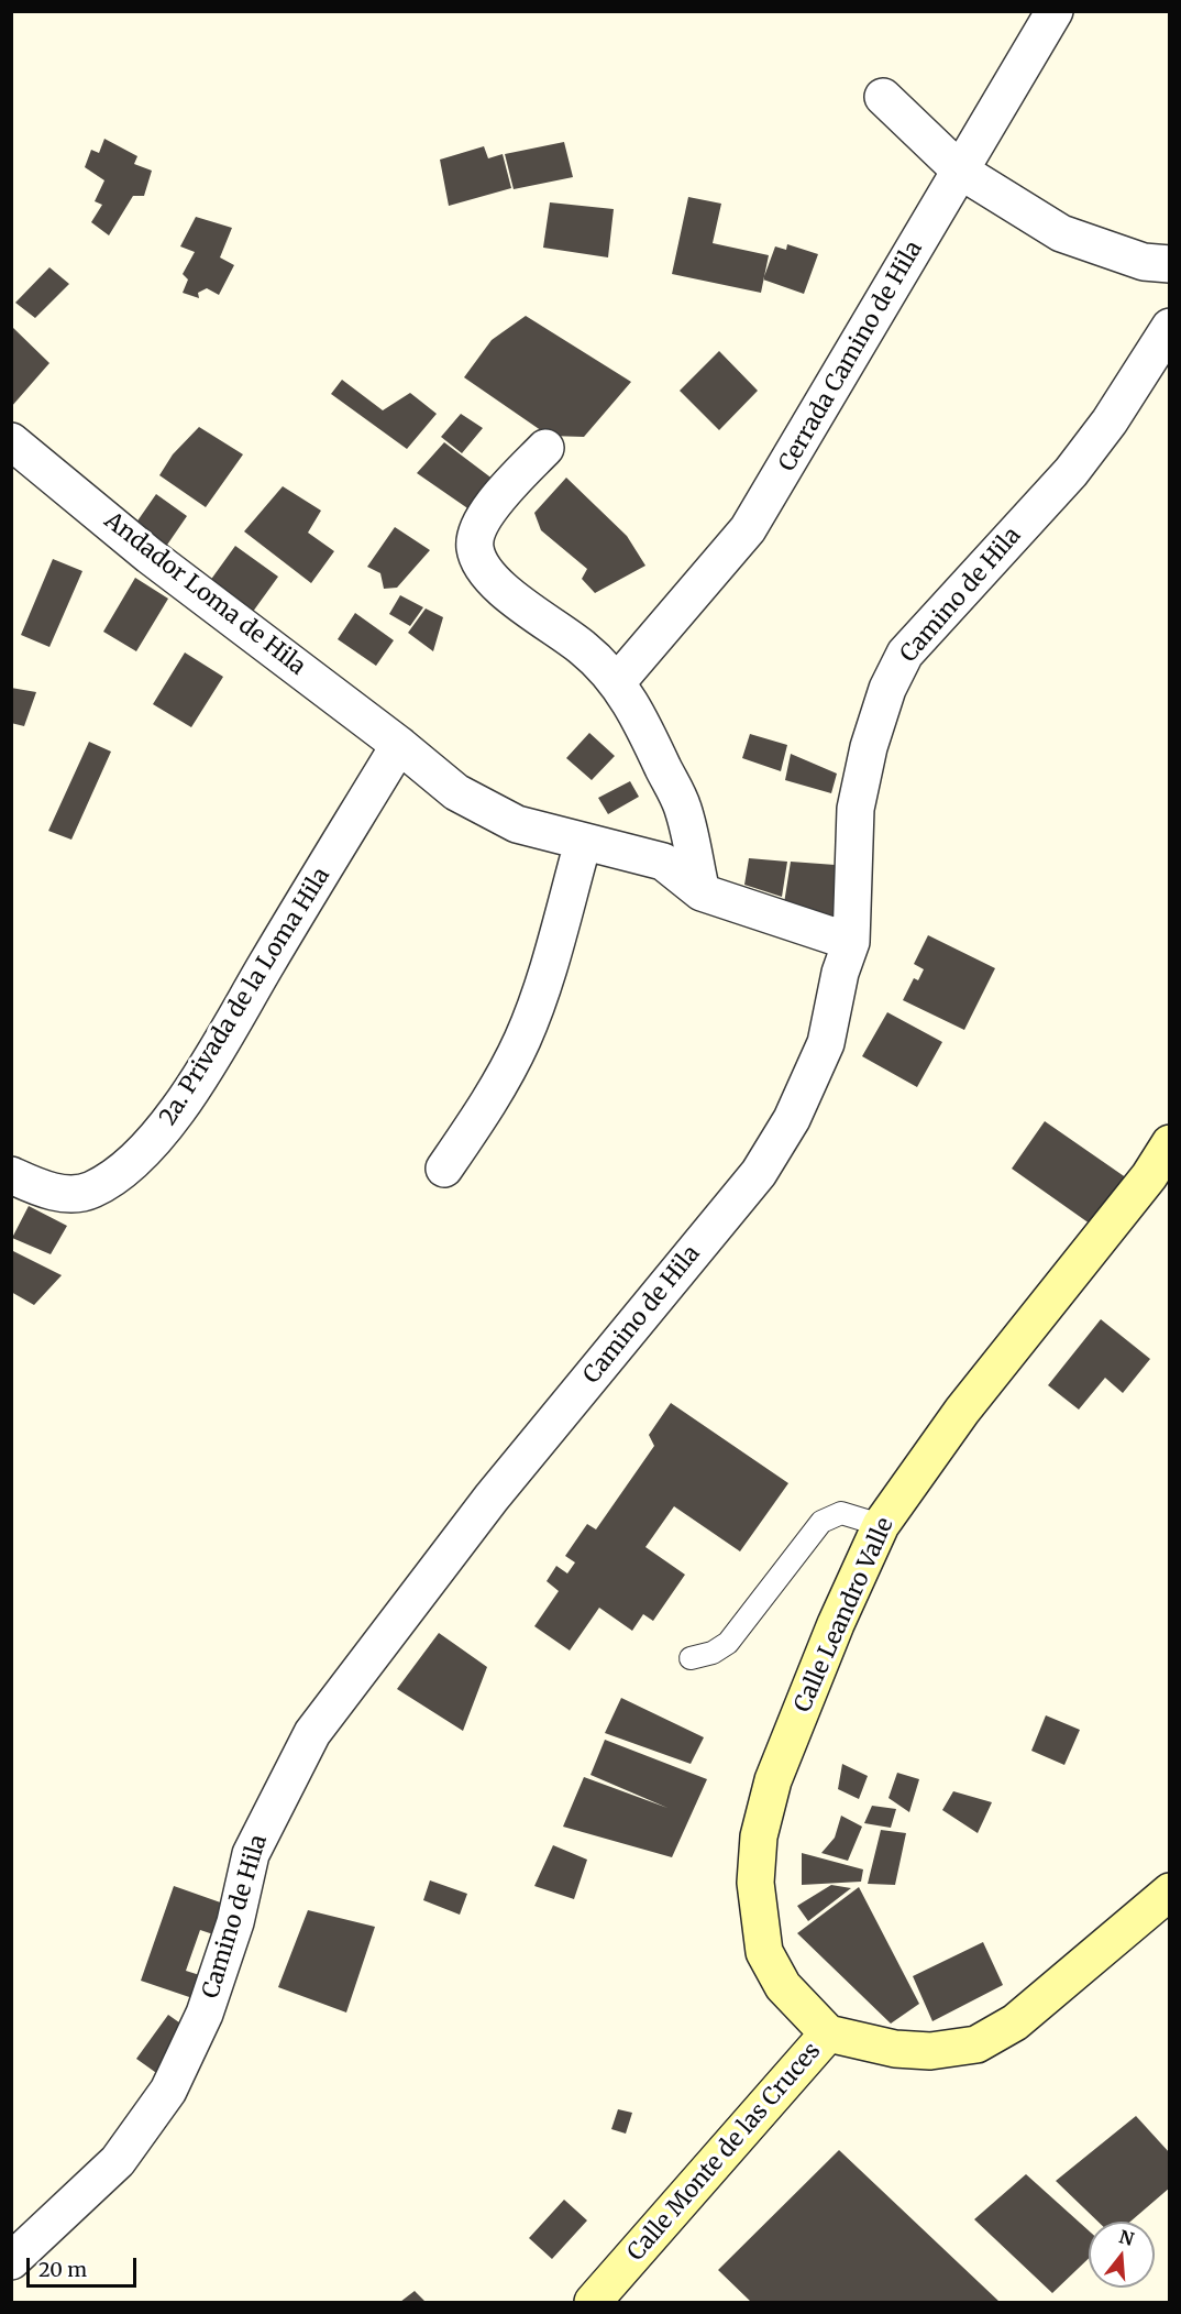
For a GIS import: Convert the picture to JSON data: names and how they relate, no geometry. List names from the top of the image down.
{
  "streets": {
    "street": [
      "Cerrada Camino de Hila",
      "Andador Loma de Hila",
      "Camino de Hila",
      "2a. Privada de la Loma Hila",
      "Calle Leandro Valle",
      "Calle Monte de las Cruces"
    ]
  },
  "crossings": [
    ["Andador Loma de Hila", "Camino de Hila"],
    ["Andador Loma de Hila", "2a. Privada de la Loma Hila"],
    ["Calle Leandro Valle", "Calle Monte de las Cruces"]
  ],
  "scale_bar": "20 m",
  "north": "top"
}
